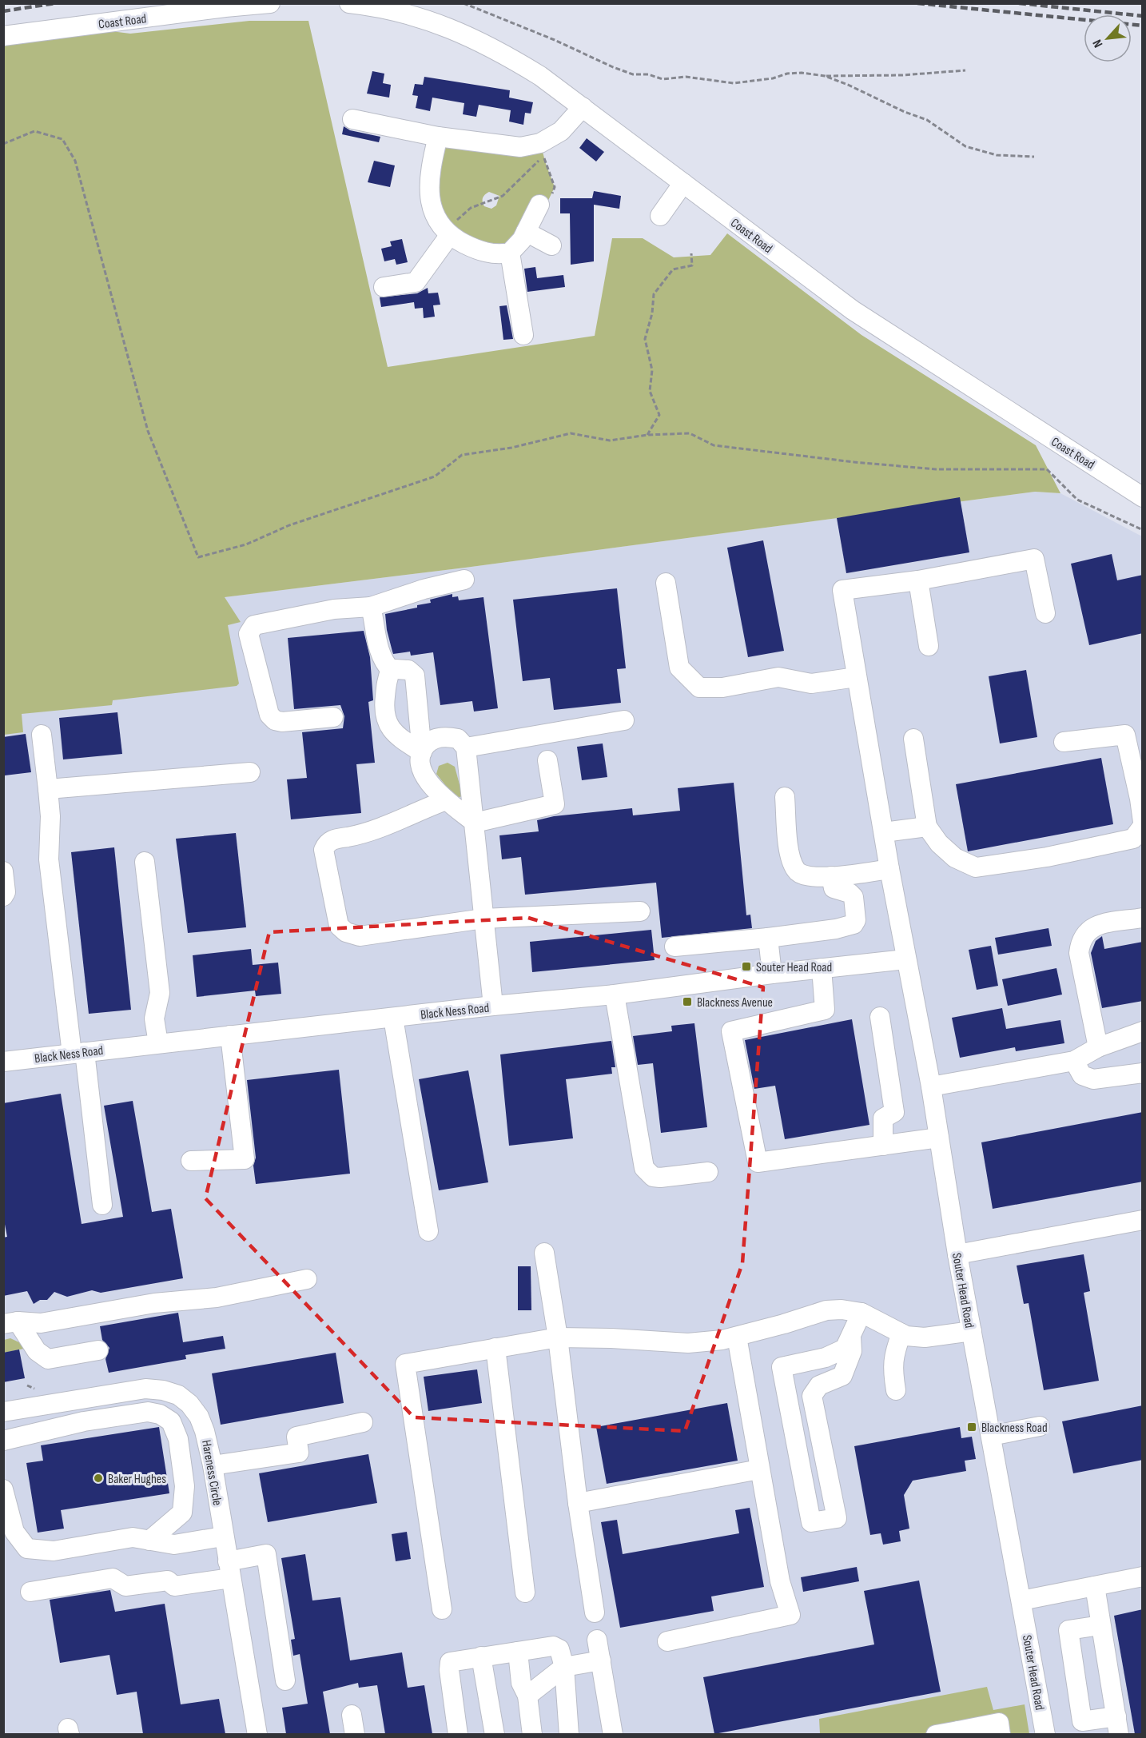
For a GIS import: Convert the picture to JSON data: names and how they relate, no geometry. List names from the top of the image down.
{
  "streets": {
    "street": [
      "Coast Road",
      "Black Ness Road",
      "Souter Head Road",
      "Hareness Circle"
    ]
  },
  "crossings": [
    ["Black Ness Road", "Souter Head Road"]
  ],
  "places": {
    "transit": ["Souter Head Road", "Blackness Avenue", "Blackness Road"],
    "other": ["Baker Hughes"]
  },
  "north": "bottom left"
}
